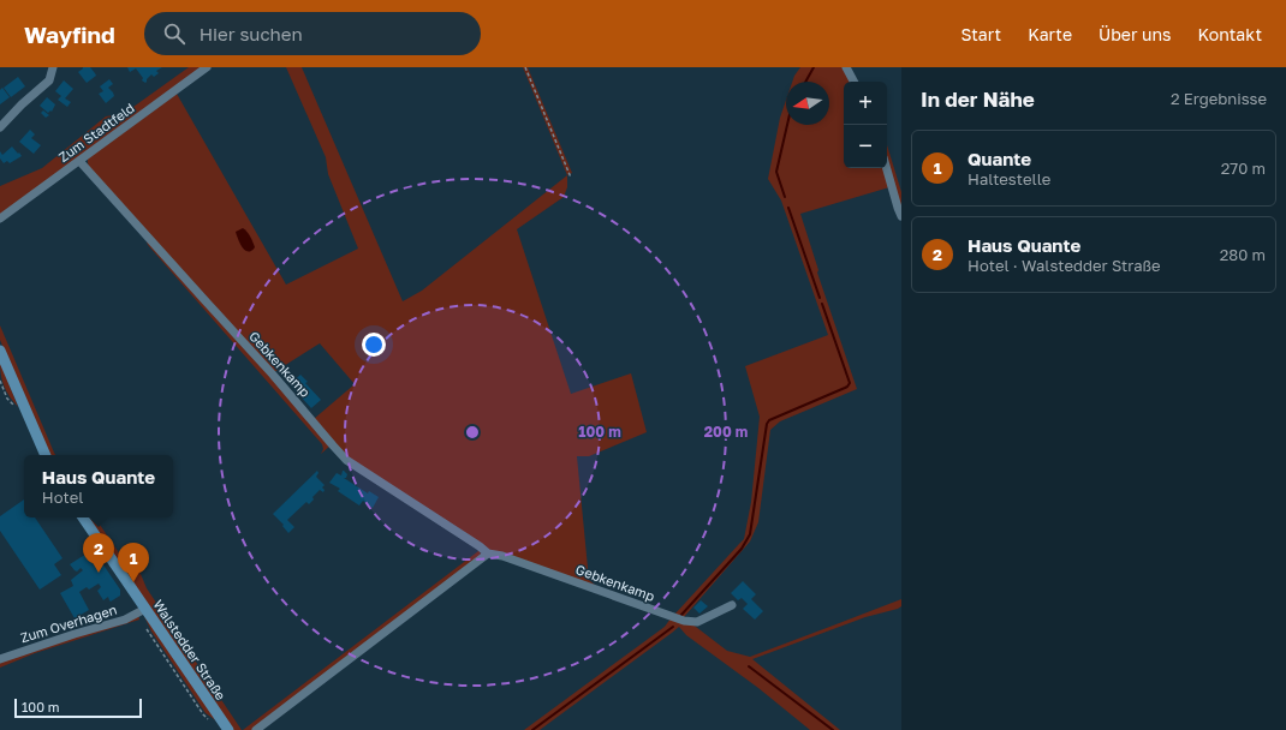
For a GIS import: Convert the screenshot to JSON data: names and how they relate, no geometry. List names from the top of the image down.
{
  "streets": {
    "main road": ["Walstedder Straße"],
    "street": ["Zum Stadtfeld", "Gebkenkamp", "Zum Overhagen"]
  },
  "crossings": [
    ["Zum Stadtfeld", "Gebkenkamp"],
    ["Zum Overhagen", "Walstedder Straße"]
  ],
  "scale_bar": "100 m",
  "north": "left",
  "page": {
    "header": "Wayfind",
    "search": "Hier suchen",
    "nav": [
      "Start",
      "Karte",
      "Über uns",
      "Kontakt"
    ],
    "heading": ["In der Nähe", "2 Ergebnisse"],
    "map_buttons": ["+", "−"],
    "list": [
      {
        "mark": "1",
        "name": "Quante",
        "note": "Haltestelle",
        "value": "270 m"
      },
      {
        "mark": "2",
        "name": "Haus Quante",
        "note": "Hotel · Walstedder Straße",
        "value": "280 m"
      }
    ],
    "popup": ["Haus Quante", "Hotel"],
    "pins": ["2", "1"],
    "scale": "100 m"
  },
  "rings": ["100 m", "200 m"]
}
